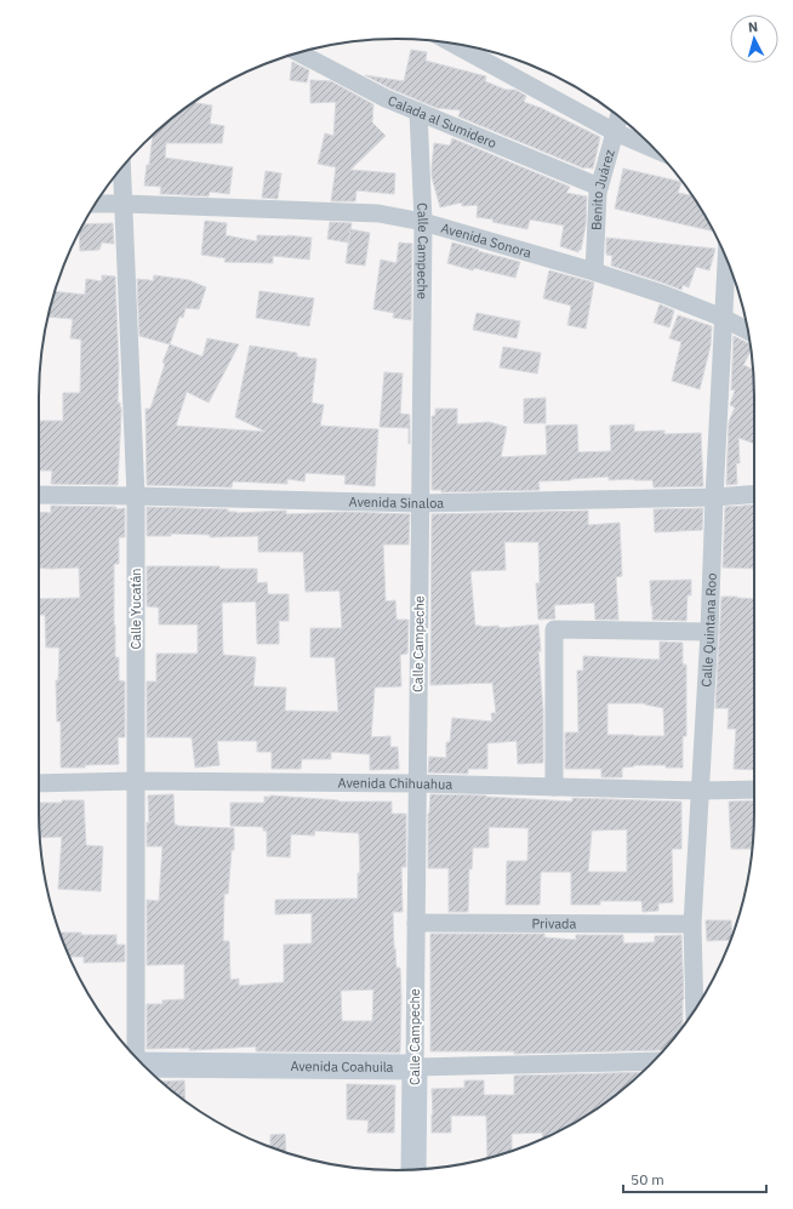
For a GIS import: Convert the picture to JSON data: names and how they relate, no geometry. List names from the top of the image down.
{
  "streets": {
    "street": [
      "Calada al Sumidero",
      "Benito Juárez",
      "Avenida Sonora",
      "Calle Campeche",
      "Avenida Sinaloa",
      "Calle Yucatán",
      "Calle Quintana Roo",
      "Avenida Chihuahua",
      "Privada",
      "Avenida Coahuila"
    ]
  },
  "crossings": [
    ["Calada al Sumidero", "Benito Juárez"],
    ["Calada al Sumidero", "Calle Campeche"],
    ["Benito Juárez", "Avenida Sonora"],
    ["Avenida Sonora", "Calle Campeche"],
    ["Avenida Sonora", "Calle Yucatán"],
    ["Avenida Sonora", "Calle Quintana Roo"],
    ["Calle Campeche", "Avenida Sinaloa"],
    ["Calle Campeche", "Avenida Chihuahua"],
    ["Calle Campeche", "Privada"],
    ["Calle Campeche", "Avenida Coahuila"],
    ["Avenida Sinaloa", "Calle Yucatán"],
    ["Avenida Sinaloa", "Calle Quintana Roo"],
    ["Calle Yucatán", "Avenida Chihuahua"],
    ["Calle Quintana Roo", "Avenida Chihuahua"],
    ["Calle Quintana Roo", "Privada"]
  ],
  "scale_bar": "50 m",
  "north": "top"
}
